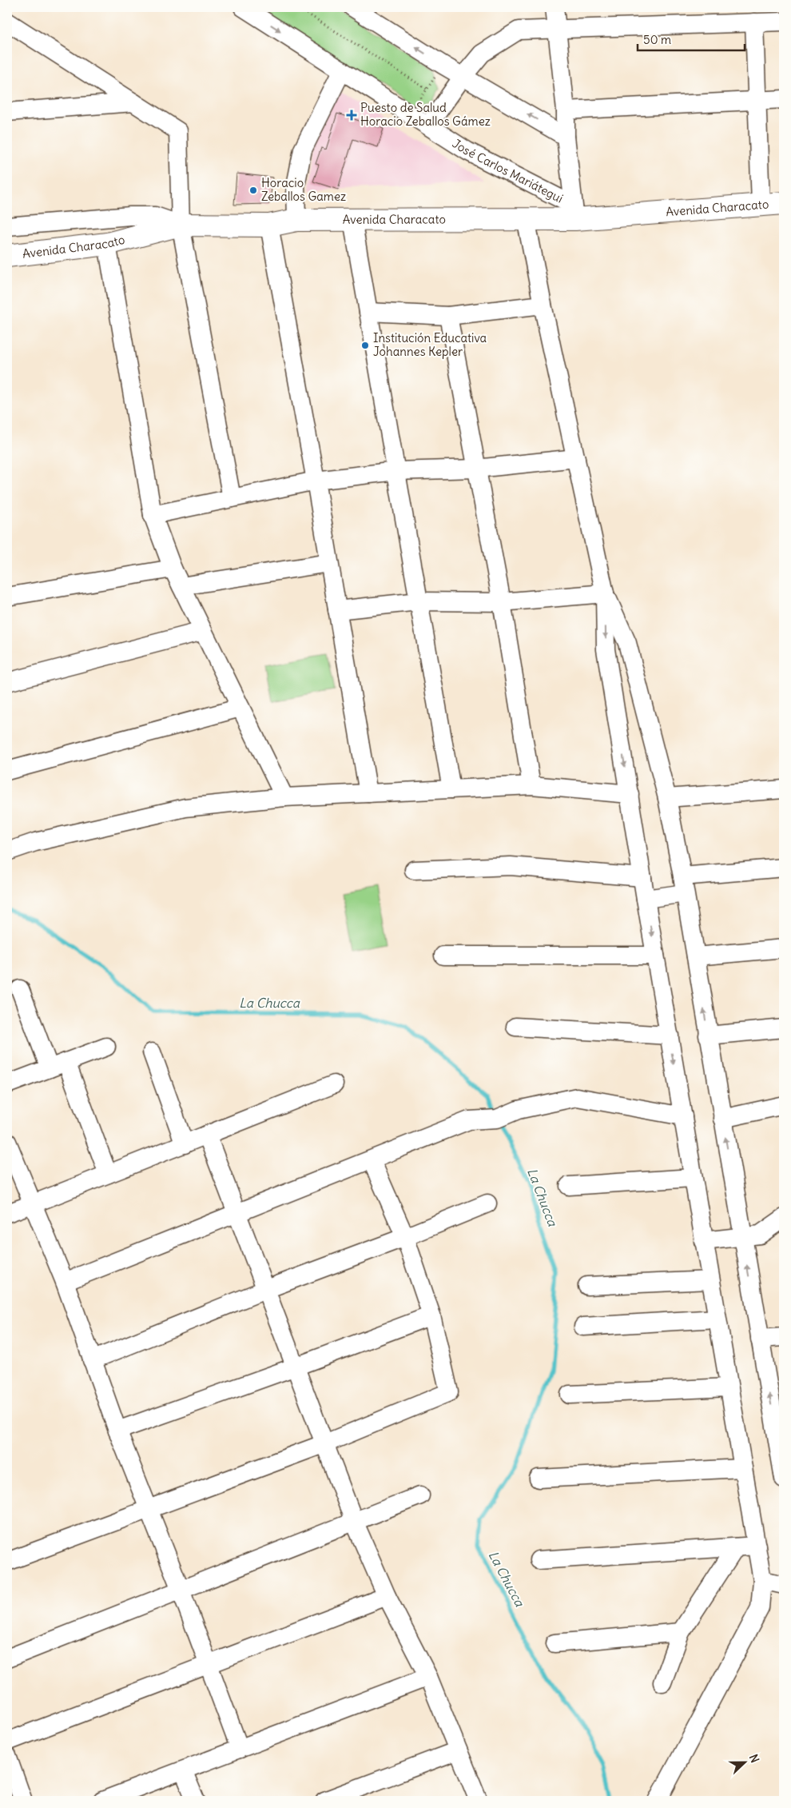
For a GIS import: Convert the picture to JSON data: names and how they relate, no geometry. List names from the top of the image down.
{
  "streets": {
    "main road": ["Avenida Characato"],
    "street": ["José Carlos Mariátegui"]
  },
  "crossings": [
    ["José Carlos Mariátegui", "Avenida Characato"]
  ],
  "water": ["La Chucca"],
  "places": {
    "health": ["Puesto de Salud Horacio Zeballos Gámez"],
    "other": ["Horacio Zeballos Gamez", "Institución Educativa Johannes Kepler"]
  },
  "scale_bar": "50 m",
  "north": "right"
}
